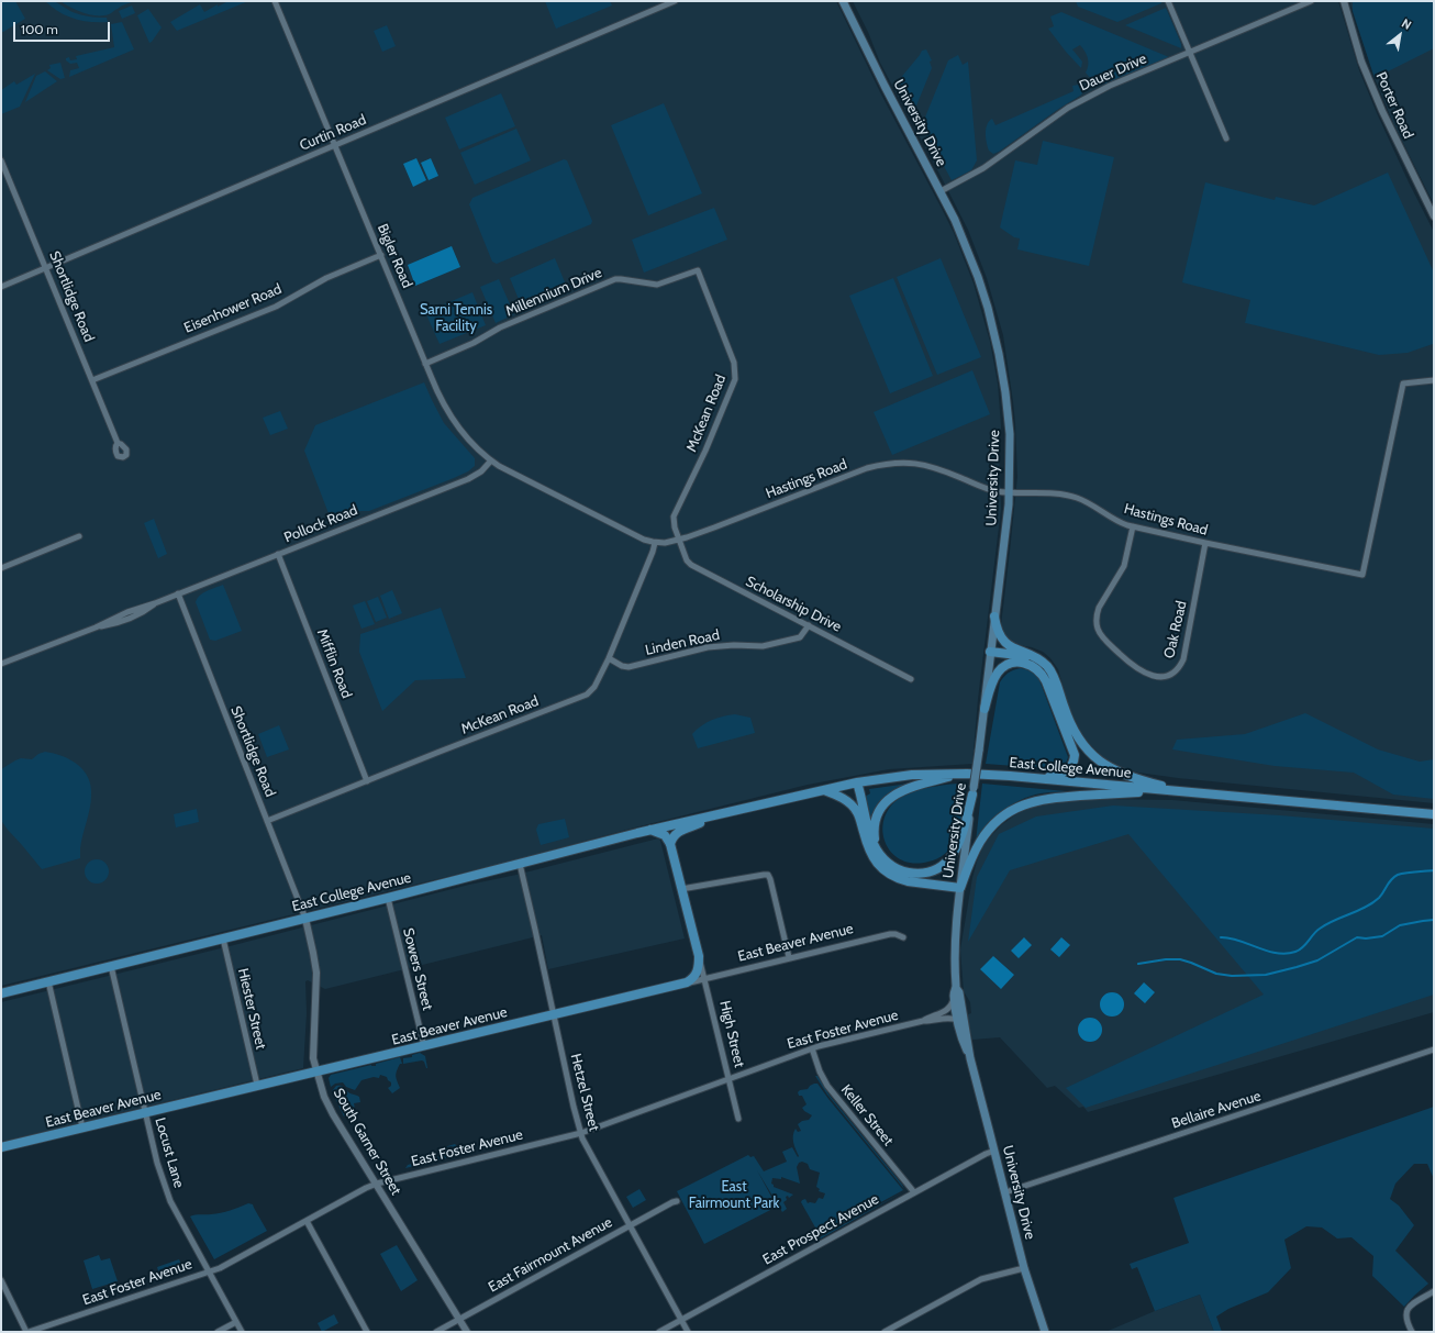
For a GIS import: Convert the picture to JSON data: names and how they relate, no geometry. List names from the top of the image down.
{
  "streets": {
    "main road": [
      "University Drive",
      "East College Avenue",
      "East Beaver Avenue",
      "High Street"
    ],
    "street": [
      "Dauer Drive",
      "Porter Road",
      "Curtin Road",
      "Bigler Road",
      "Millennium Drive",
      "Shortlidge Road",
      "Eisenhower Road",
      "McKean Road",
      "Hastings Road",
      "Pollock Road",
      "Scholarship Drive",
      "Oak Road",
      "Linden Road",
      "Mifflin Road",
      "Sowers Street",
      "Hiester Street",
      "East Foster Avenue",
      "Hetzel Street",
      "Bellaire Avenue",
      "Keller Street",
      "South Garner Street",
      "Locust Lane",
      "East Prospect Avenue",
      "East Fairmount Avenue"
    ]
  },
  "crossings": [
    ["Dauer Drive", "University Drive"],
    ["University Drive", "Hastings Road"],
    ["University Drive", "East Foster Avenue"],
    ["University Drive", "Bellaire Avenue"],
    ["University Drive", "East Prospect Avenue"],
    ["Curtin Road", "Bigler Road"],
    ["Curtin Road", "Shortlidge Road"],
    ["Bigler Road", "Millennium Drive"],
    ["Bigler Road", "Eisenhower Road"],
    ["Bigler Road", "McKean Road"],
    ["Bigler Road", "Hastings Road"],
    ["Bigler Road", "Pollock Road"],
    ["Bigler Road", "Scholarship Drive"],
    ["Millennium Drive", "McKean Road"],
    ["Shortlidge Road", "Eisenhower Road"],
    ["Shortlidge Road", "McKean Road"],
    ["Shortlidge Road", "Pollock Road"],
    ["Shortlidge Road", "East College Avenue"],
    ["Shortlidge Road", "South Garner Street"],
    ["McKean Road", "Hastings Road"],
    ["McKean Road", "Scholarship Drive"],
    ["McKean Road", "Linden Road"],
    ["McKean Road", "Mifflin Road"],
    ["Hastings Road", "Scholarship Drive"],
    ["Hastings Road", "Oak Road"],
    ["Pollock Road", "Mifflin Road"],
    ["Scholarship Drive", "Linden Road"],
    ["East College Avenue", "Sowers Street"],
    ["East College Avenue", "Hiester Street"],
    ["East College Avenue", "High Street"],
    ["East College Avenue", "Hetzel Street"],
    ["East College Avenue", "South Garner Street"],
    ["East College Avenue", "Locust Lane"],
    ["East Beaver Avenue", "Sowers Street"],
    ["East Beaver Avenue", "Hiester Street"],
    ["East Beaver Avenue", "High Street"],
    ["East Beaver Avenue", "Hetzel Street"],
    ["East Beaver Avenue", "South Garner Street"],
    ["East Beaver Avenue", "Locust Lane"],
    ["East Foster Avenue", "High Street"],
    ["East Foster Avenue", "Hetzel Street"],
    ["East Foster Avenue", "Keller Street"],
    ["East Foster Avenue", "South Garner Street"],
    ["East Foster Avenue", "Locust Lane"],
    ["Hetzel Street", "East Prospect Avenue"],
    ["Hetzel Street", "East Fairmount Avenue"],
    ["Keller Street", "East Prospect Avenue"],
    ["South Garner Street", "East Fairmount Avenue"]
  ],
  "parks": ["Sarni Tennis Facility", "East Fairmount Park"],
  "scale_bar": "100 m",
  "north": "top right"
}
